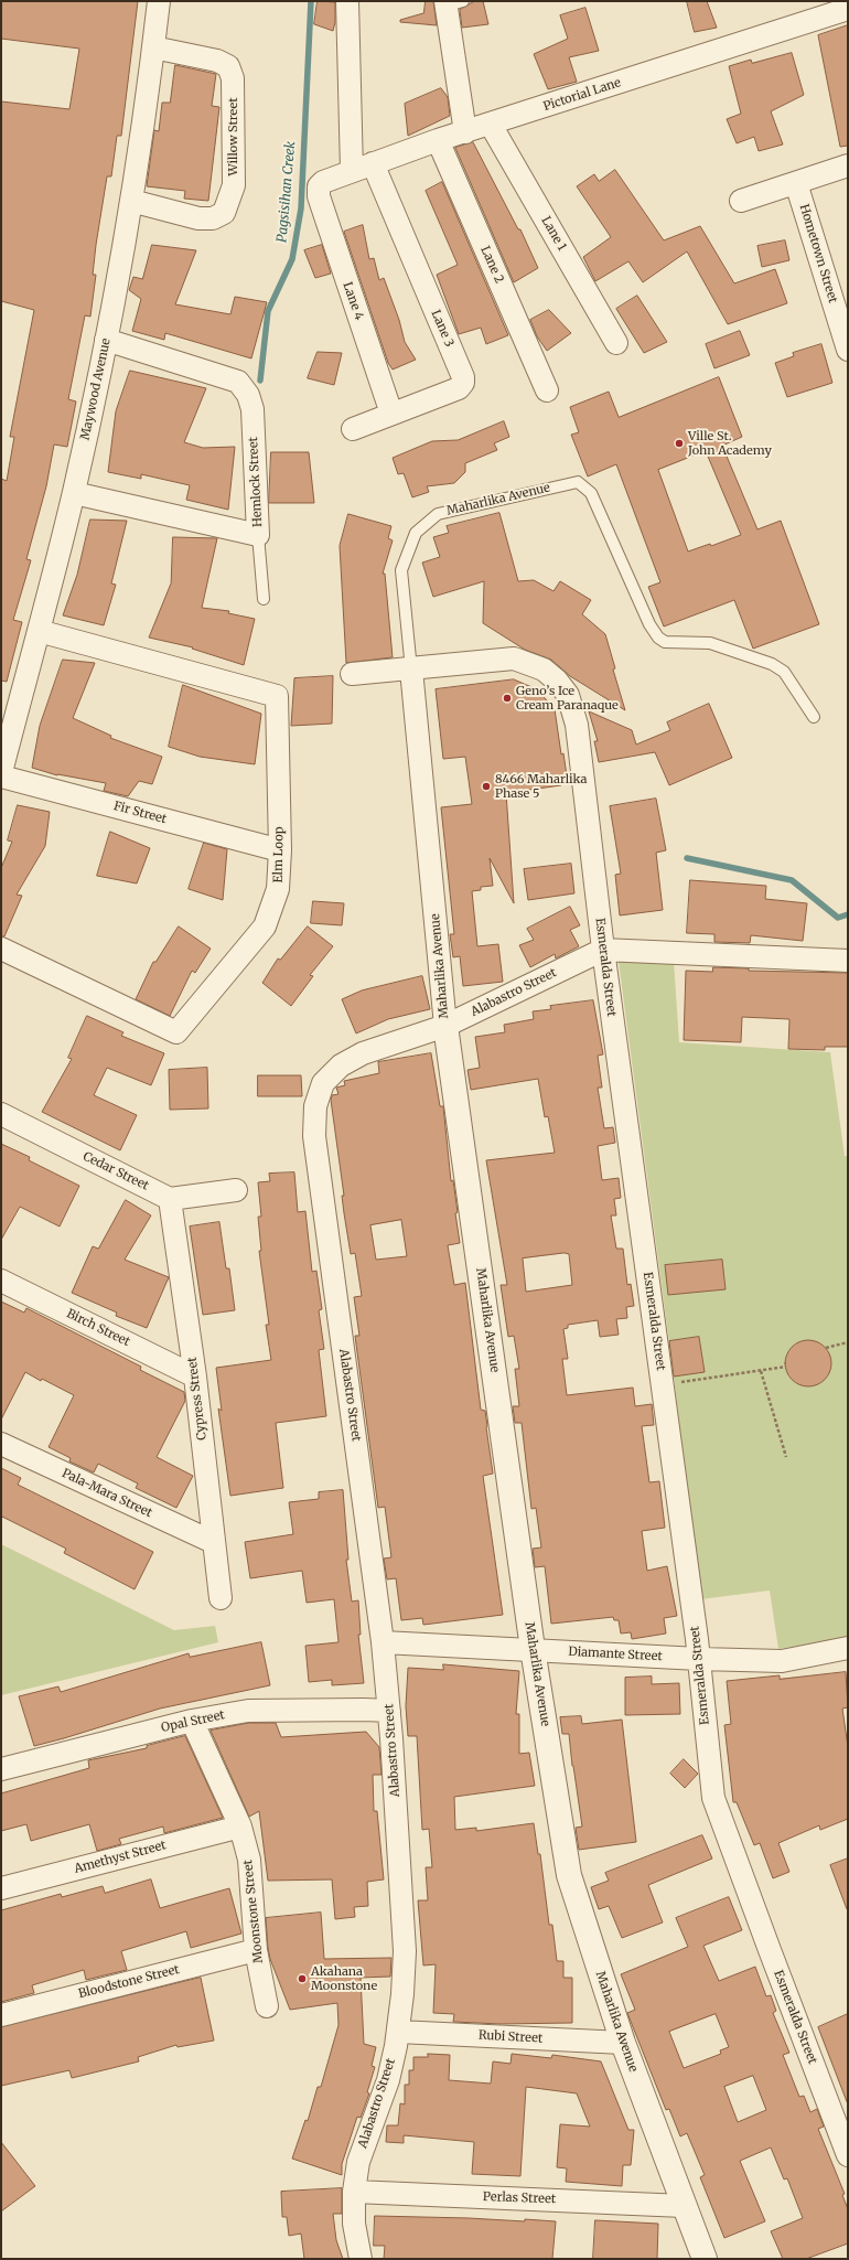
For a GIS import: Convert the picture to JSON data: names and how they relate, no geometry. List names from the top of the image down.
{
  "streets": {
    "street": [
      "Pictorial Lane",
      "Willow Street",
      "Lane 1",
      "Hometown Street",
      "Lane 2",
      "Lane 4",
      "Lane 3",
      "Maywood Avenue",
      "Hemlock Street",
      "Maharlika Avenue",
      "Fir Street",
      "Elm Loop",
      "Esmeralda Street",
      "Alabastro Street",
      "Cedar Street",
      "Birch Street",
      "Cypress Street",
      "Pala-Mara Street",
      "Diamante Street",
      "Opal Street",
      "Amethyst Street",
      "Moonstone Street",
      "Bloodstone Street",
      "Rubi Street",
      "Perlas Street"
    ]
  },
  "crossings": [
    ["Pictorial Lane", "Lane 1"],
    ["Pictorial Lane", "Lane 2"],
    ["Pictorial Lane", "Lane 4"],
    ["Pictorial Lane", "Lane 3"],
    ["Willow Street", "Maywood Avenue"],
    ["Lane 4", "Lane 3"],
    ["Maywood Avenue", "Hemlock Street"],
    ["Maywood Avenue", "Elm Loop"],
    ["Maharlika Avenue", "Esmeralda Street"],
    ["Maharlika Avenue", "Alabastro Street"],
    ["Maharlika Avenue", "Diamante Street"],
    ["Maharlika Avenue", "Rubi Street"],
    ["Maharlika Avenue", "Perlas Street"],
    ["Fir Street", "Elm Loop"],
    ["Esmeralda Street", "Alabastro Street"],
    ["Esmeralda Street", "Diamante Street"],
    ["Alabastro Street", "Diamante Street"],
    ["Alabastro Street", "Opal Street"],
    ["Alabastro Street", "Rubi Street"],
    ["Alabastro Street", "Perlas Street"],
    ["Cedar Street", "Cypress Street"],
    ["Birch Street", "Cypress Street"],
    ["Cypress Street", "Pala-Mara Street"],
    ["Opal Street", "Moonstone Street"],
    ["Amethyst Street", "Moonstone Street"],
    ["Moonstone Street", "Bloodstone Street"]
  ],
  "water": ["Pagsisihan Creek"],
  "places": [
    "Ville St. John Academy",
    "Geno’s Ice Cream Paranaque",
    "8466 Maharlika Phase 5",
    "Akahana Moonstone"
  ]
}
